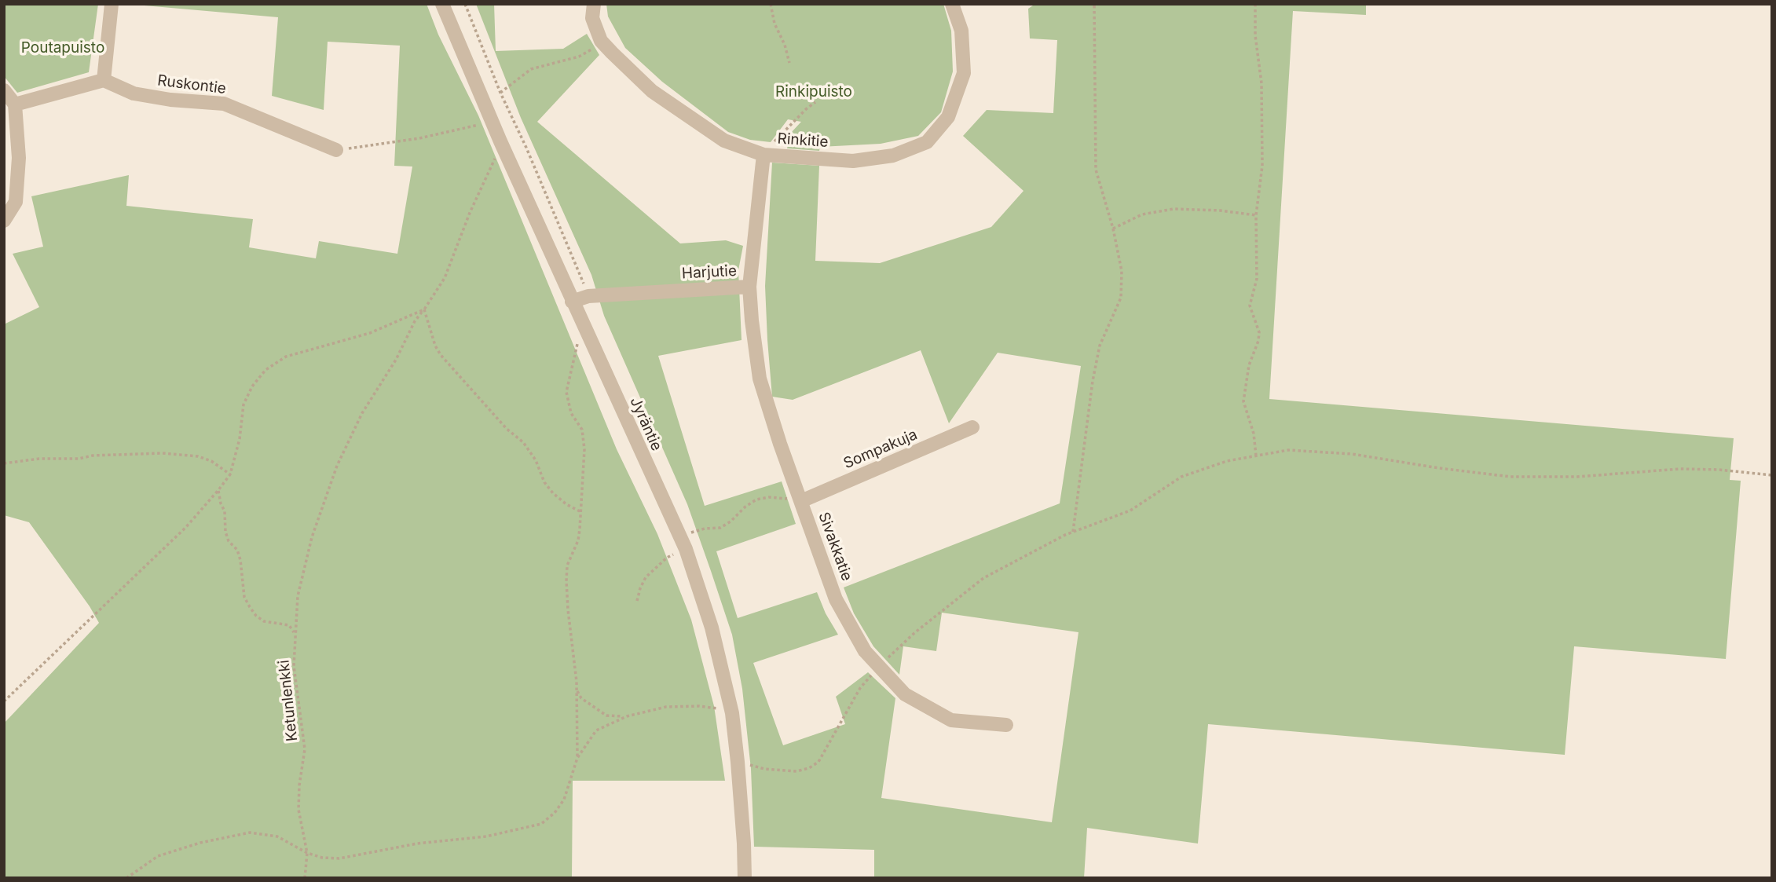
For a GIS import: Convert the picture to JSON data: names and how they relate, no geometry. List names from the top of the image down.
{
  "streets": {
    "street": [
      "Ruskontie",
      "Rinkitie",
      "Harjutie",
      "Jyräntie",
      "Sompakuja",
      "Sivakkatie"
    ],
    "path": ["Ketunlenkki"]
  },
  "crossings": [
    ["Rinkitie", "Harjutie"],
    ["Harjutie", "Jyräntie"],
    ["Harjutie", "Sivakkatie"],
    ["Jyräntie", "Ketunlenkki"],
    ["Sompakuja", "Sivakkatie"]
  ],
  "parks": ["Poutapuisto", "Rinkipuisto"]
}
